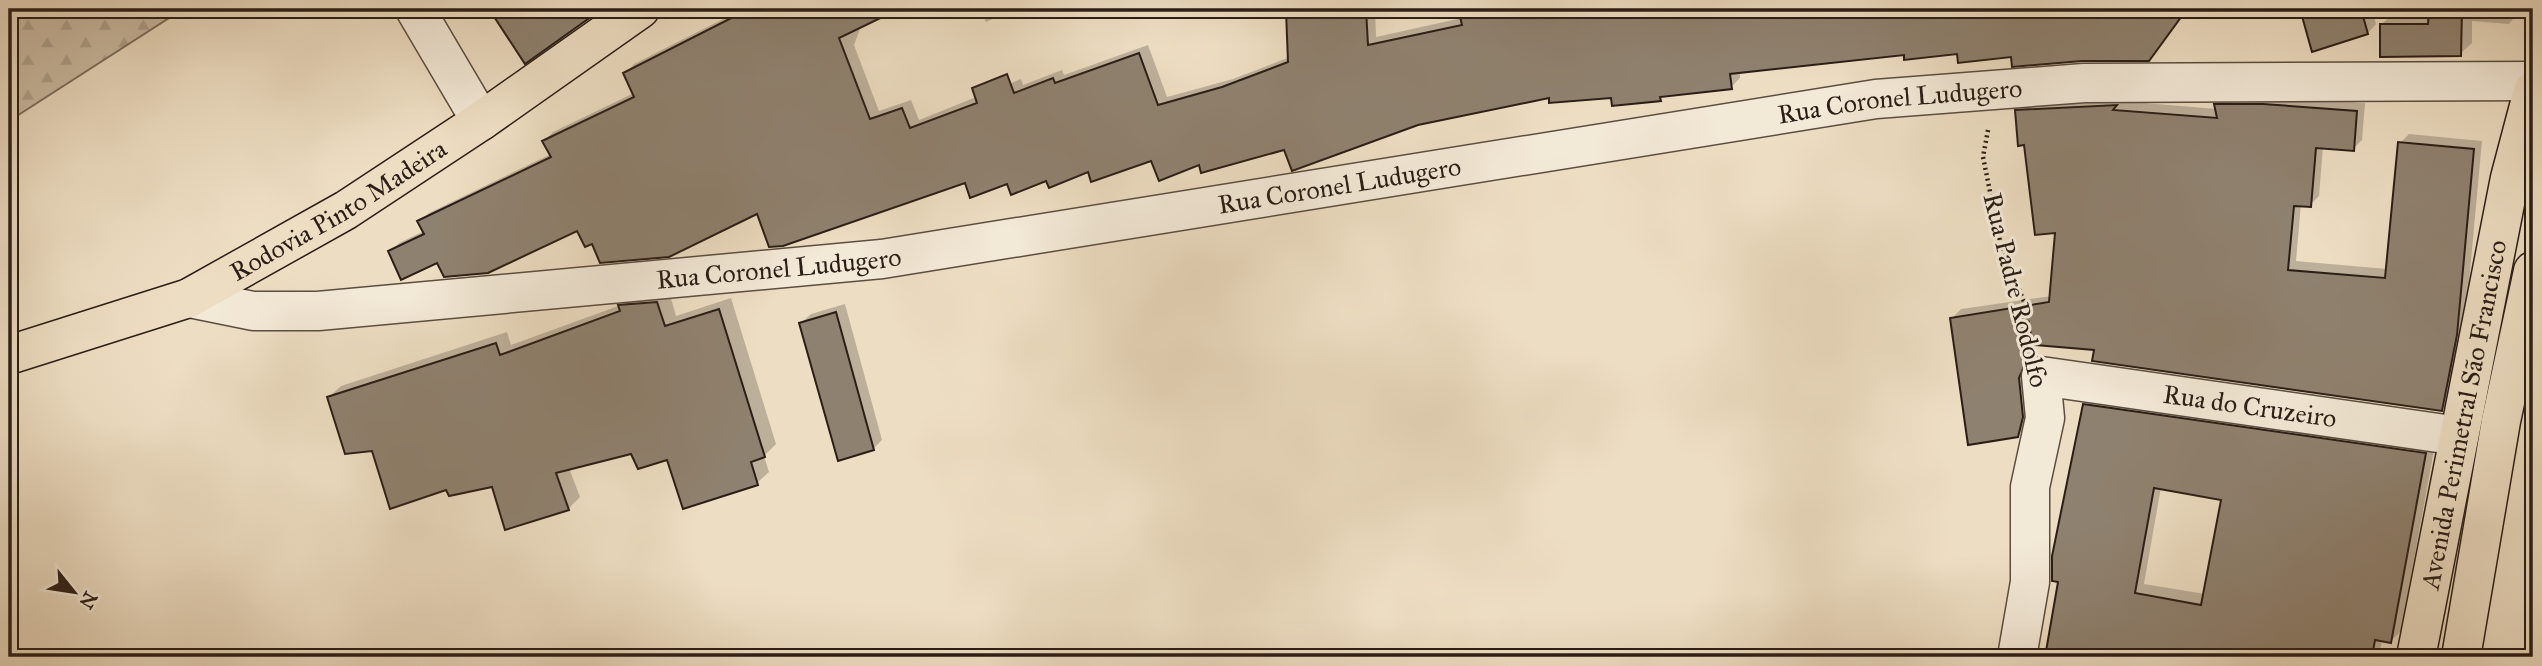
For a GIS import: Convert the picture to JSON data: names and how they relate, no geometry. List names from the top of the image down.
{
  "streets": {
    "main road": ["Rodovia Pinto Madeira", "Avenida Perimetral São Francisco"],
    "street": ["Rua Coronel Ludugero", "Rua Padre Rodolfo", "Rua do Cruzeiro"]
  },
  "crossings": [
    ["Rua Coronel Ludugero", "Rodovia Pinto Madeira"],
    ["Rua Coronel Ludugero", "Rua Padre Rodolfo"],
    ["Rua Padre Rodolfo", "Rua do Cruzeiro"],
    ["Rua do Cruzeiro", "Avenida Perimetral São Francisco"]
  ],
  "north": "bottom right"
}
